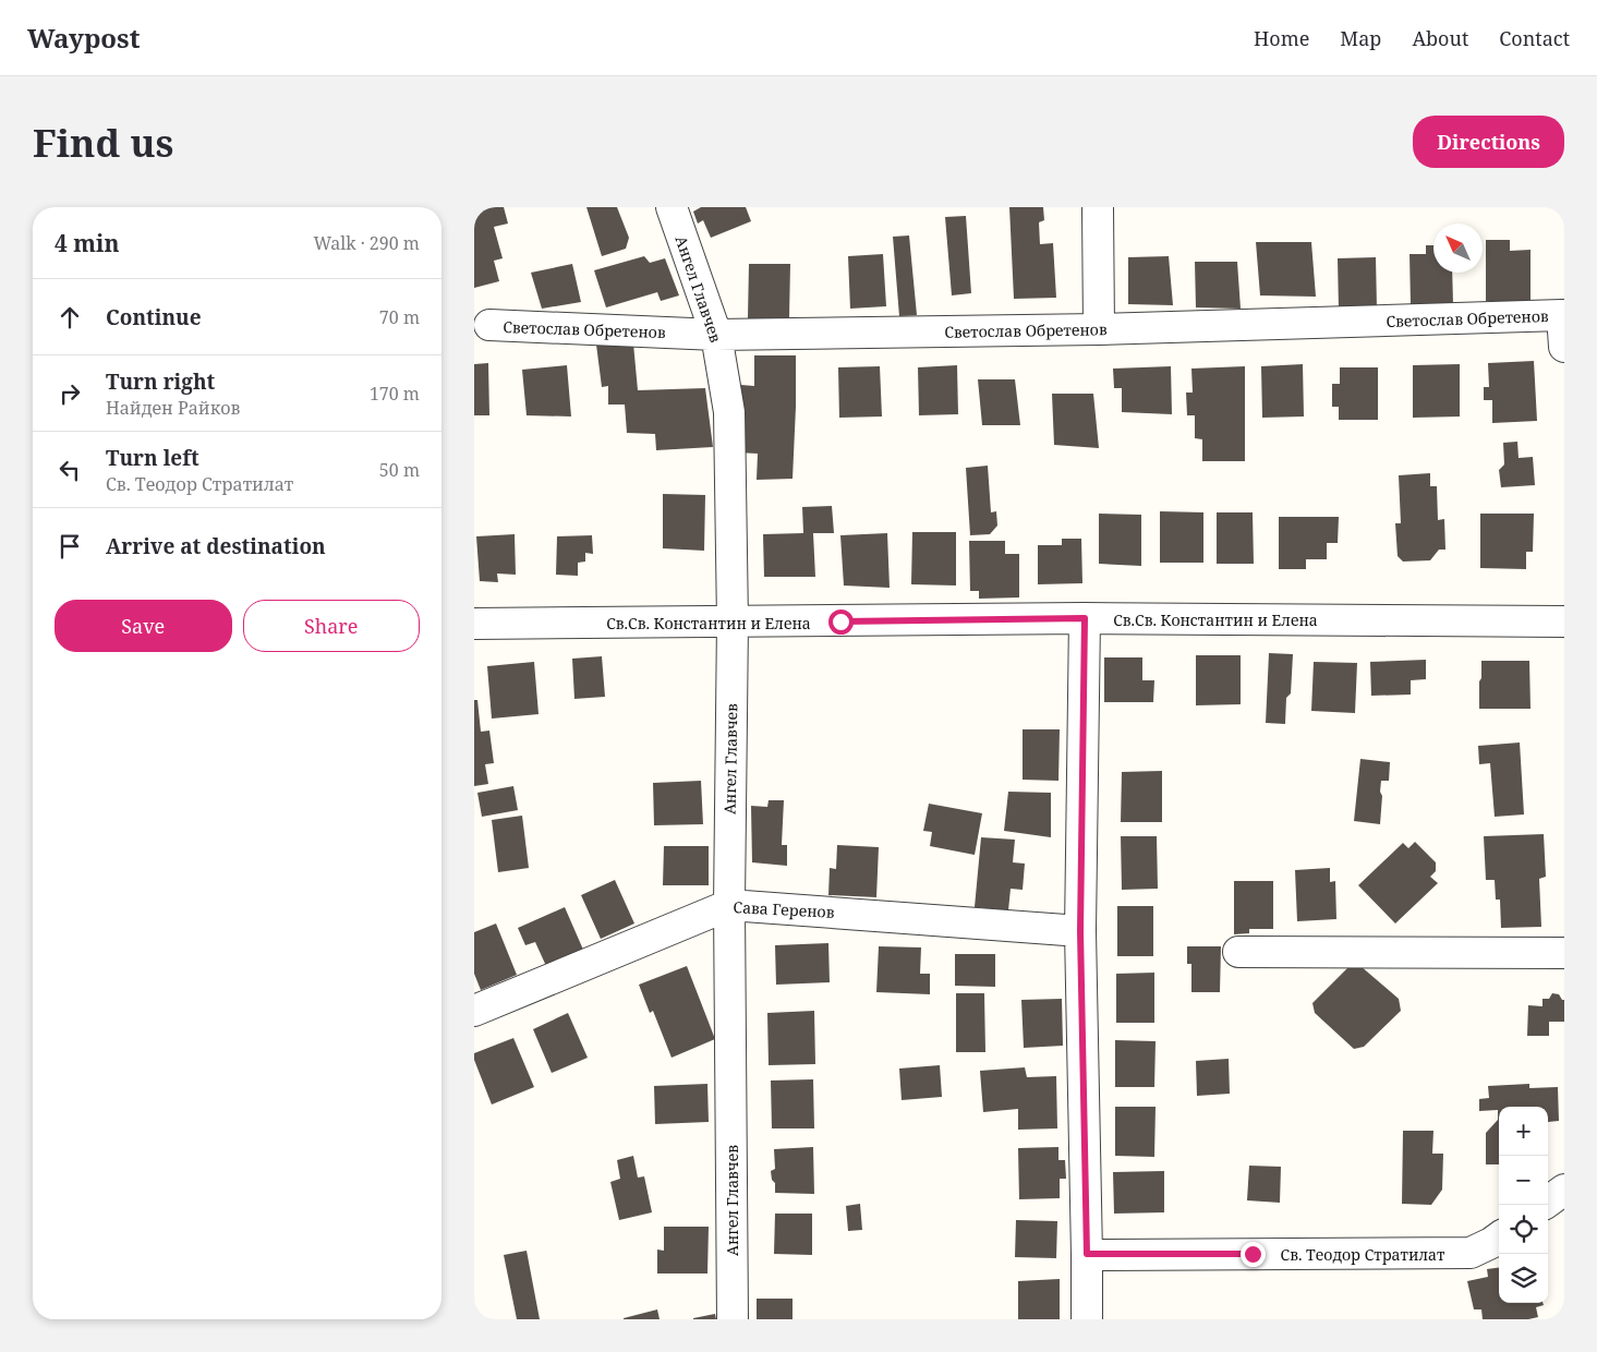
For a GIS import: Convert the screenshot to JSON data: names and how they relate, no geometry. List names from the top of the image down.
{
  "streets": {
    "street": [
      "Ангел Главчев",
      "Светослав Обретенов",
      "Св.Св. Константин и Елена",
      "Сава Геренов",
      "Св. Теодор Стратилат"
    ]
  },
  "crossings": [
    ["Ангел Главчев", "Светослав Обретенов"],
    ["Ангел Главчев", "Св.Св. Константин и Елена"],
    ["Ангел Главчев", "Сава Геренов"]
  ],
  "north": "top left",
  "page": {
    "header": "Waypost",
    "nav": [
      "Home",
      "Map",
      "About",
      "Contact"
    ],
    "buttons": [
      "Directions",
      ["Save", "Share"]
    ],
    "title": "Find us",
    "heading": ["4 min", "Walk · 290 m"],
    "list": [
      ["Continue", "70 m"],
      ["Turn right", "Найден Райков", "170 m"],
      ["Turn left", "Св. Теодор Стратилат", "50 m"],
      "Arrive at destination"
    ],
    "map_buttons": ["+", "−"]
  }
}
